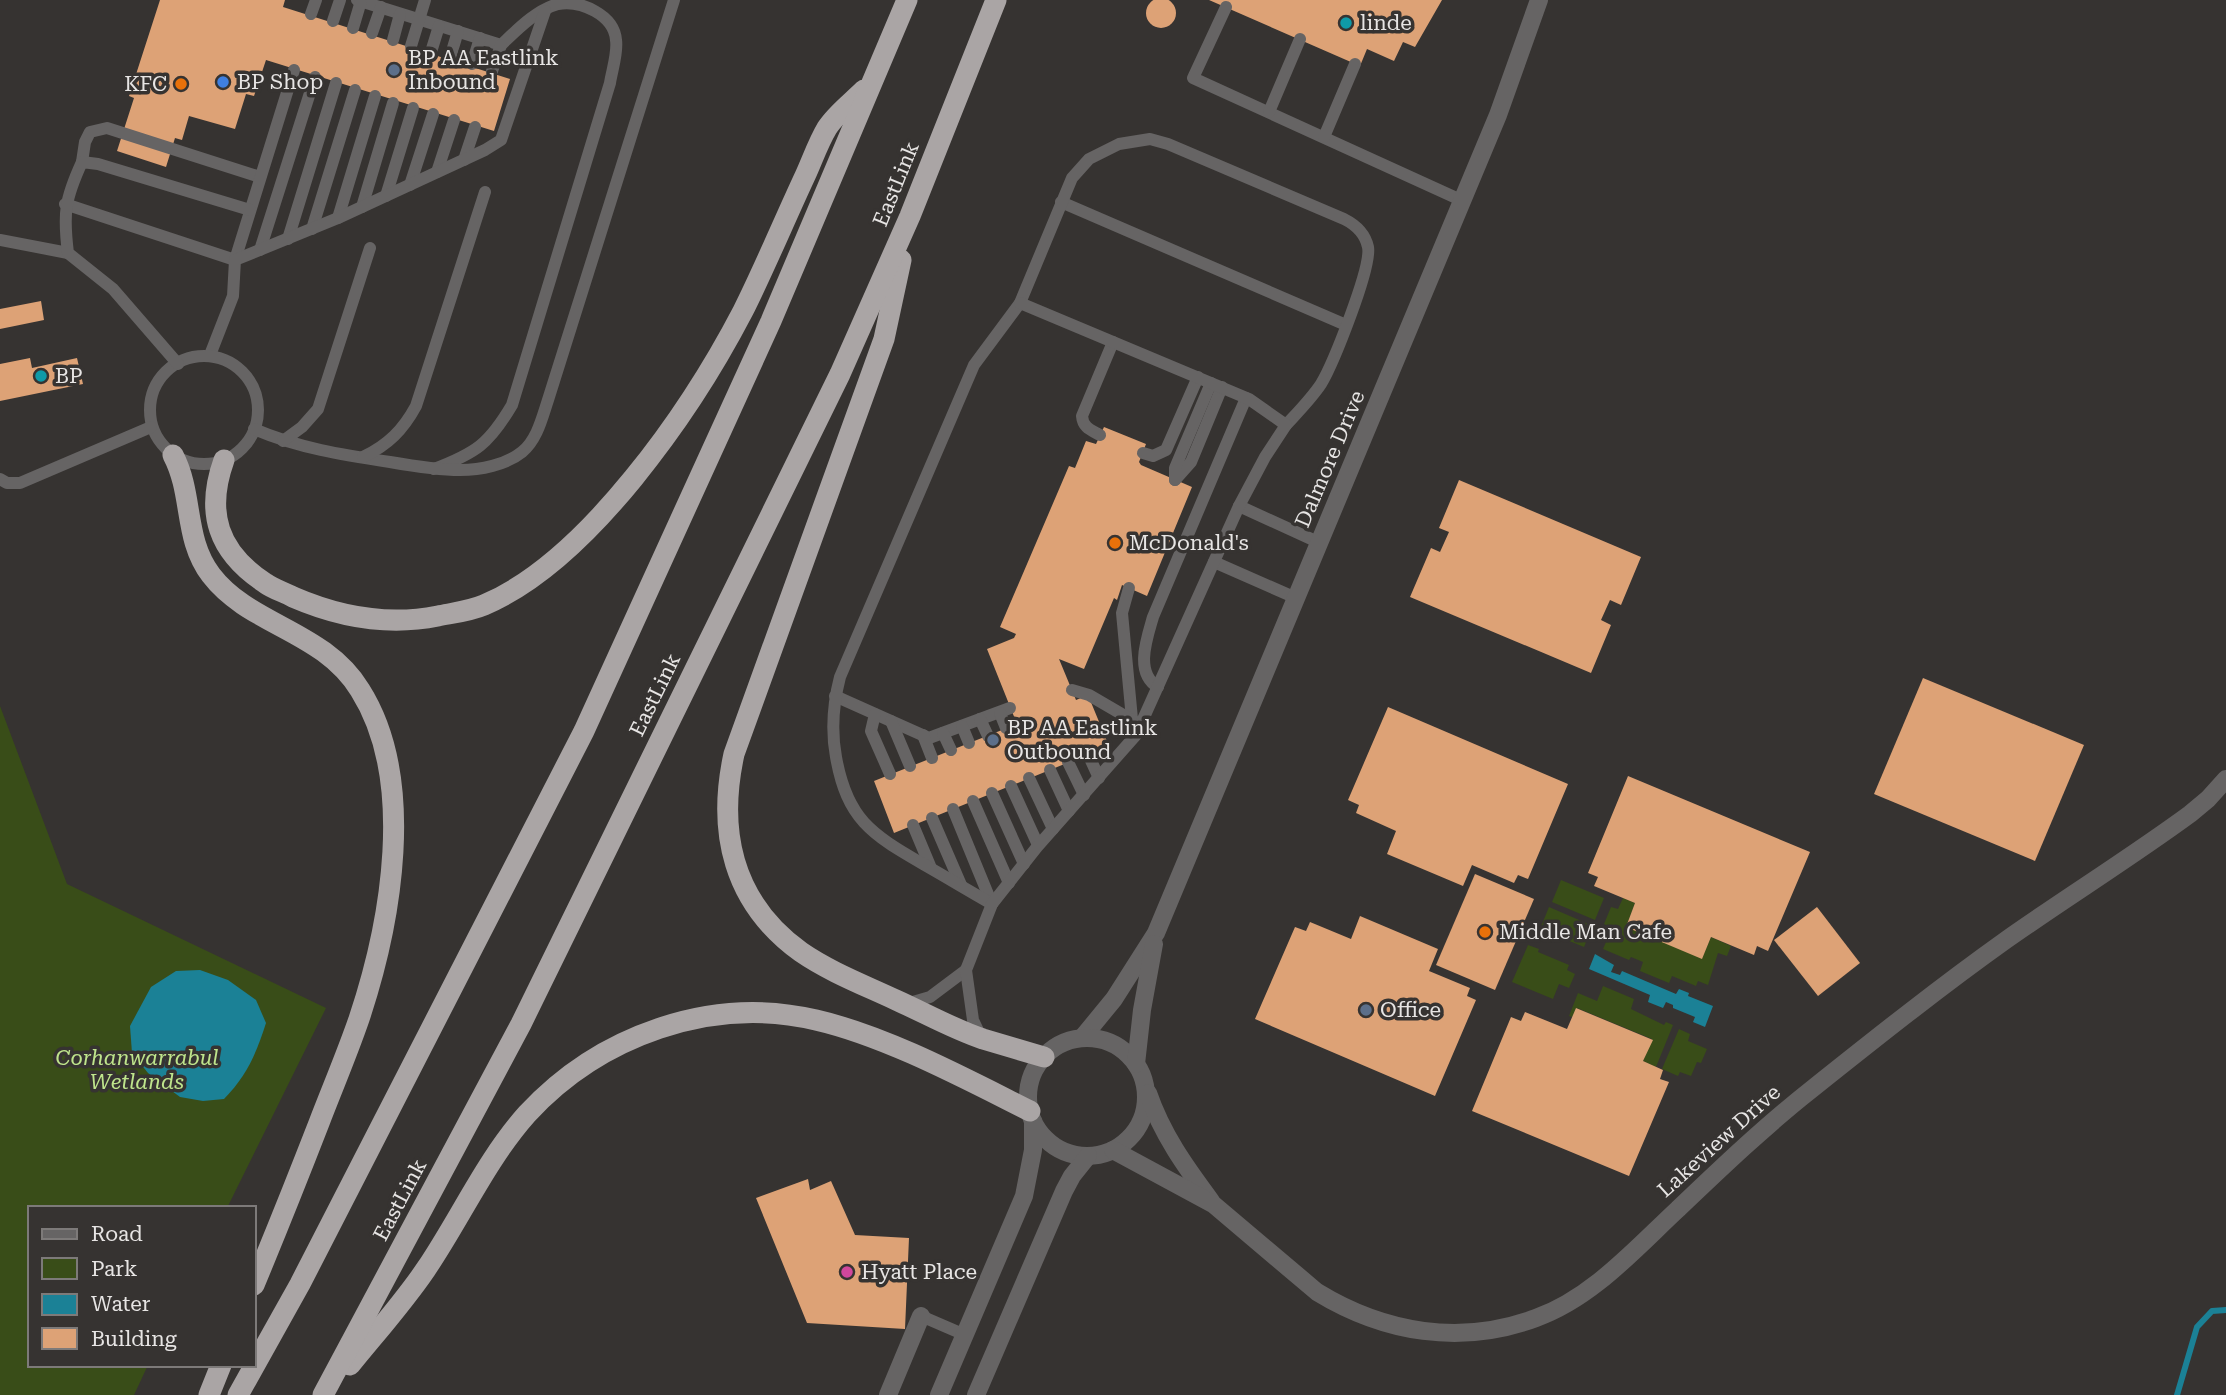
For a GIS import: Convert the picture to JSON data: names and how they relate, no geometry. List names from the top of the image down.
{
  "streets": {
    "highway": ["EastLink"],
    "street": ["Dalmore Drive", "Lakeview Drive"]
  },
  "crossings": [
    ["Dalmore Drive", "Lakeview Drive"]
  ],
  "parks": ["Corhanwarrabul Wetlands"],
  "places": [
    "linde",
    "BP AA Eastlink Inbound",
    "BP Shop",
    "KFC",
    "BP",
    "McDonald's",
    "BP AA Eastlink Outbound",
    "Middle Man Cafe",
    "Office",
    "Hyatt Place"
  ],
  "legend": [
    "Road",
    "Park",
    "Water",
    "Building"
  ]
}
